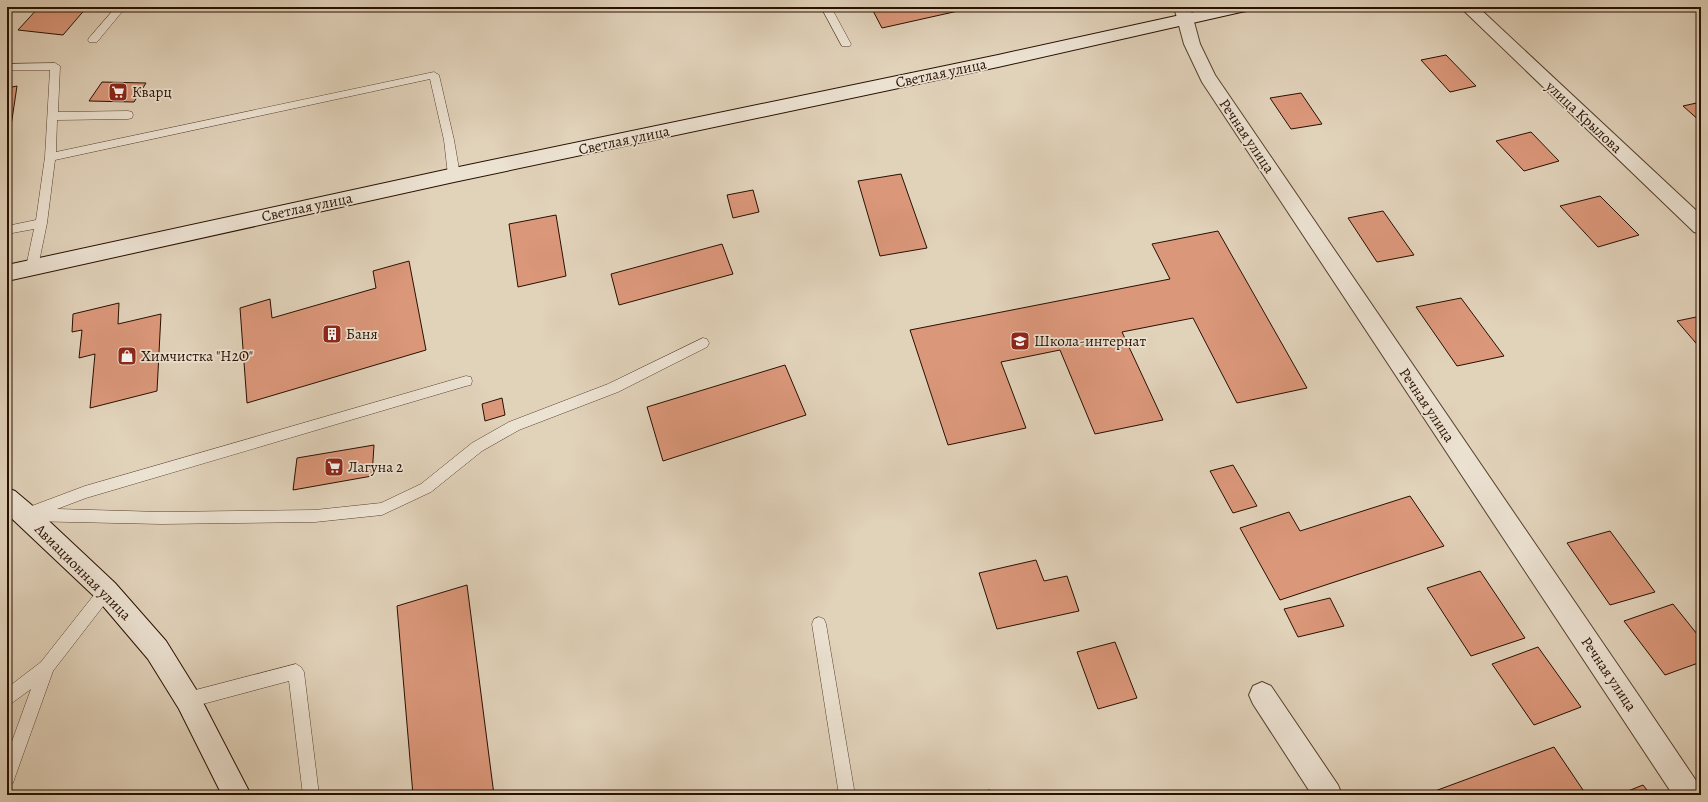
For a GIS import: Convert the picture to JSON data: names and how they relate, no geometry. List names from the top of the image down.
{
  "streets": {
    "street": [
      "Светлая улица",
      "улица Крылова",
      "Речная улица",
      "Авиационная улица"
    ]
  },
  "crossings": [
    ["Светлая улица", "Речная улица"]
  ],
  "places": {
    "supermarket": ["Кварц", "Лагуна 2"],
    "building": ["Баня"],
    "school or university": ["Школа-интернат"],
    "shop": ["Химчистка \"H2O\""]
  }
}
